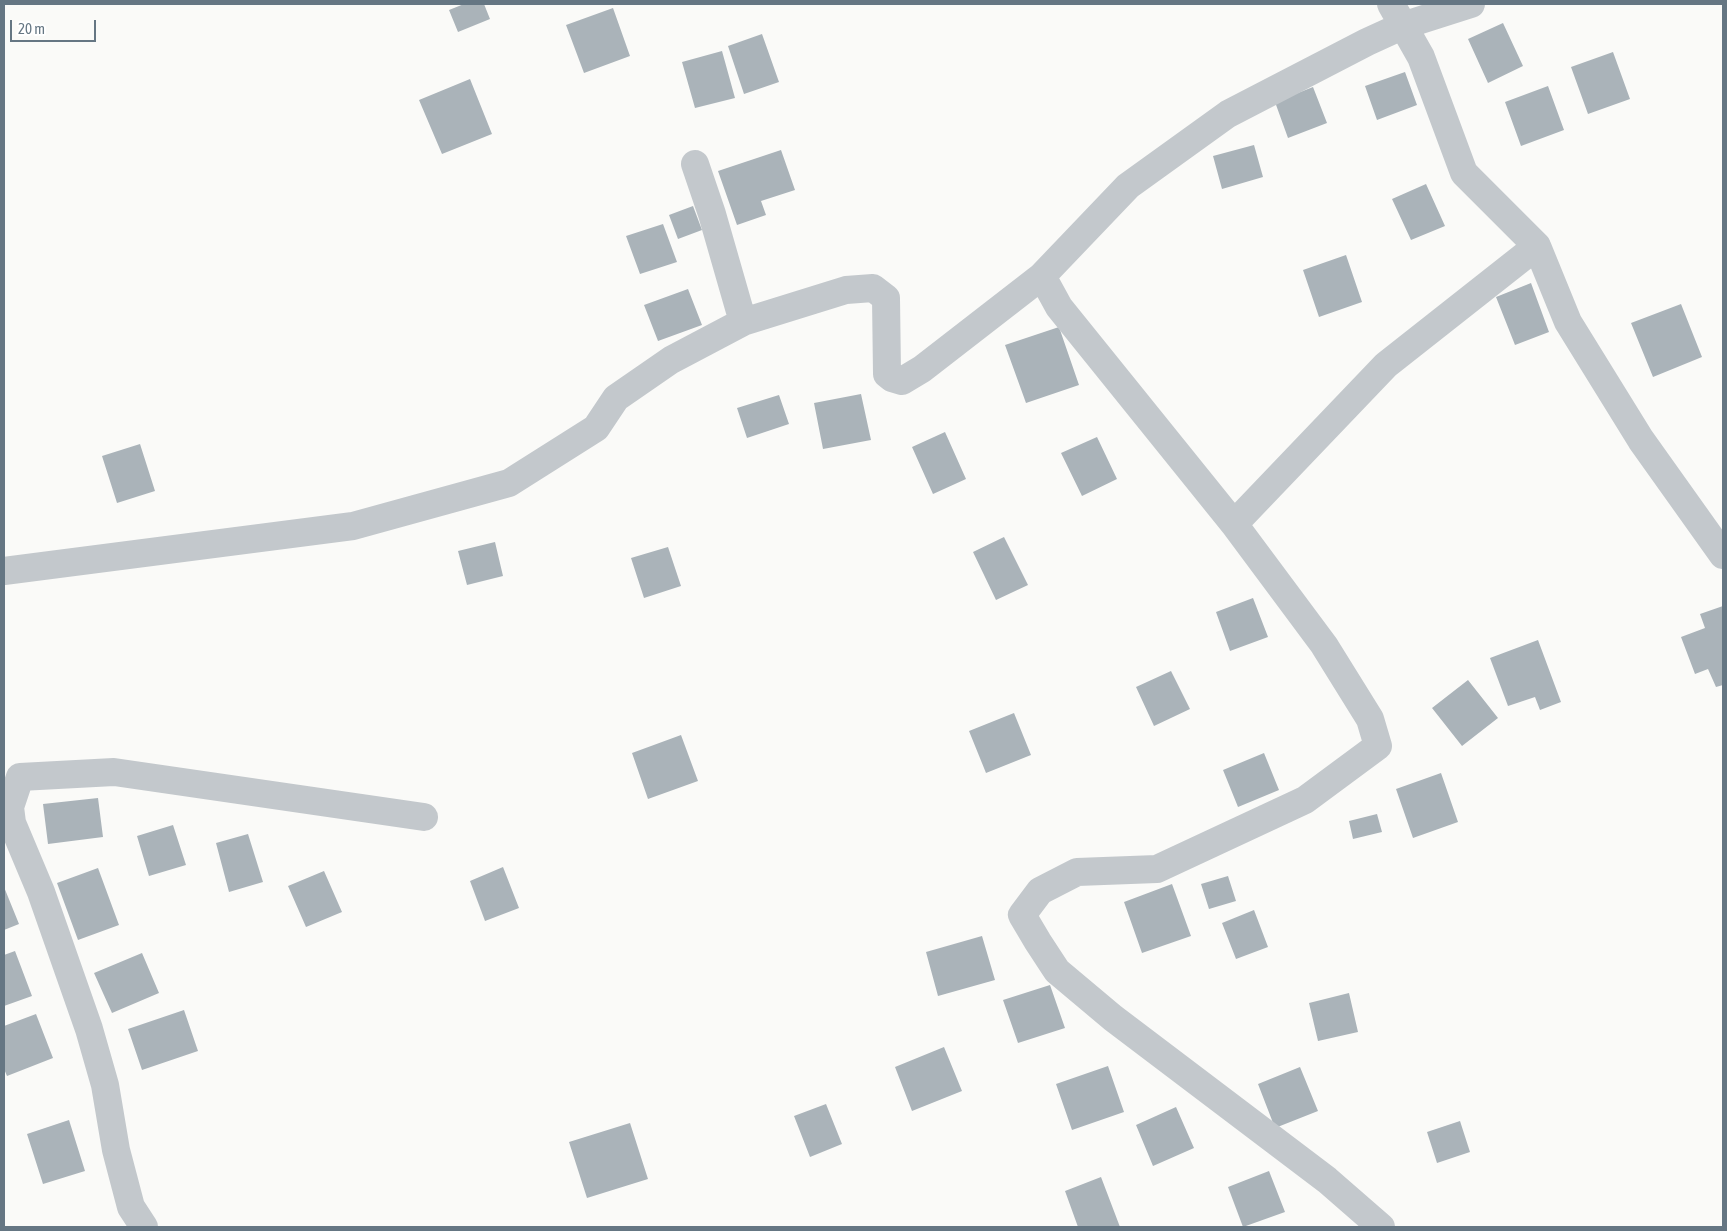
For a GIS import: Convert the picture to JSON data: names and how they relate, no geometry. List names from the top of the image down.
{
  "scale_bar": "20 m"
}
